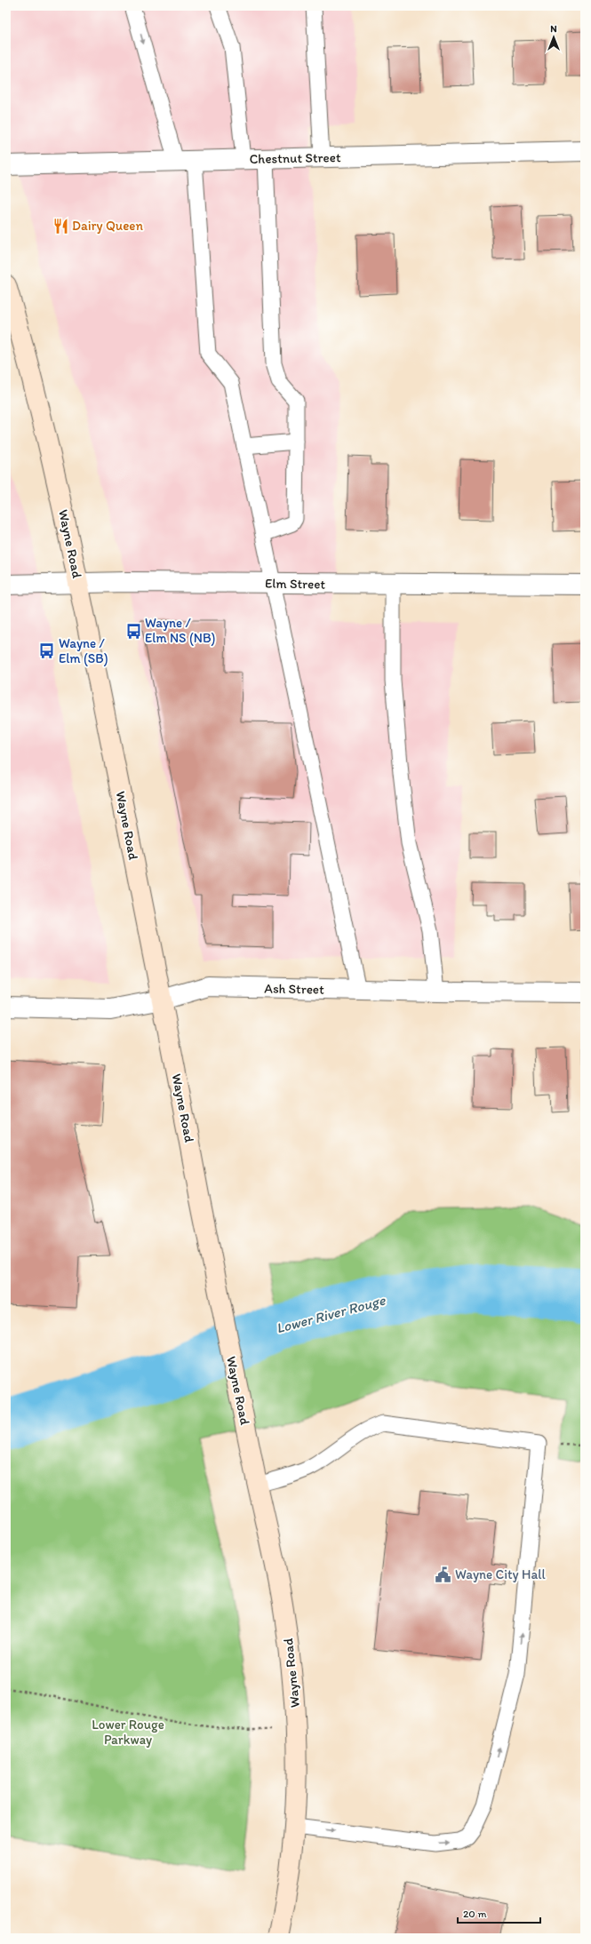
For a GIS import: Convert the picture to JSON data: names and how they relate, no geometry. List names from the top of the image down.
{
  "streets": {
    "main road": ["Wayne Road"],
    "street": ["Chestnut Street", "Elm Street", "Ash Street"]
  },
  "crossings": [
    ["Wayne Road", "Elm Street"],
    ["Wayne Road", "Ash Street"]
  ],
  "water": ["Lower River Rouge"],
  "parks": ["Lower Rouge Parkway"],
  "places": {
    "restaurant": ["Dairy Queen"],
    "bus stop": ["Wayne / Elm NS (NB)", "Wayne / Elm (SB)"],
    "public building": ["Wayne City Hall"]
  },
  "scale_bar": "20 m",
  "north": "top"
}
